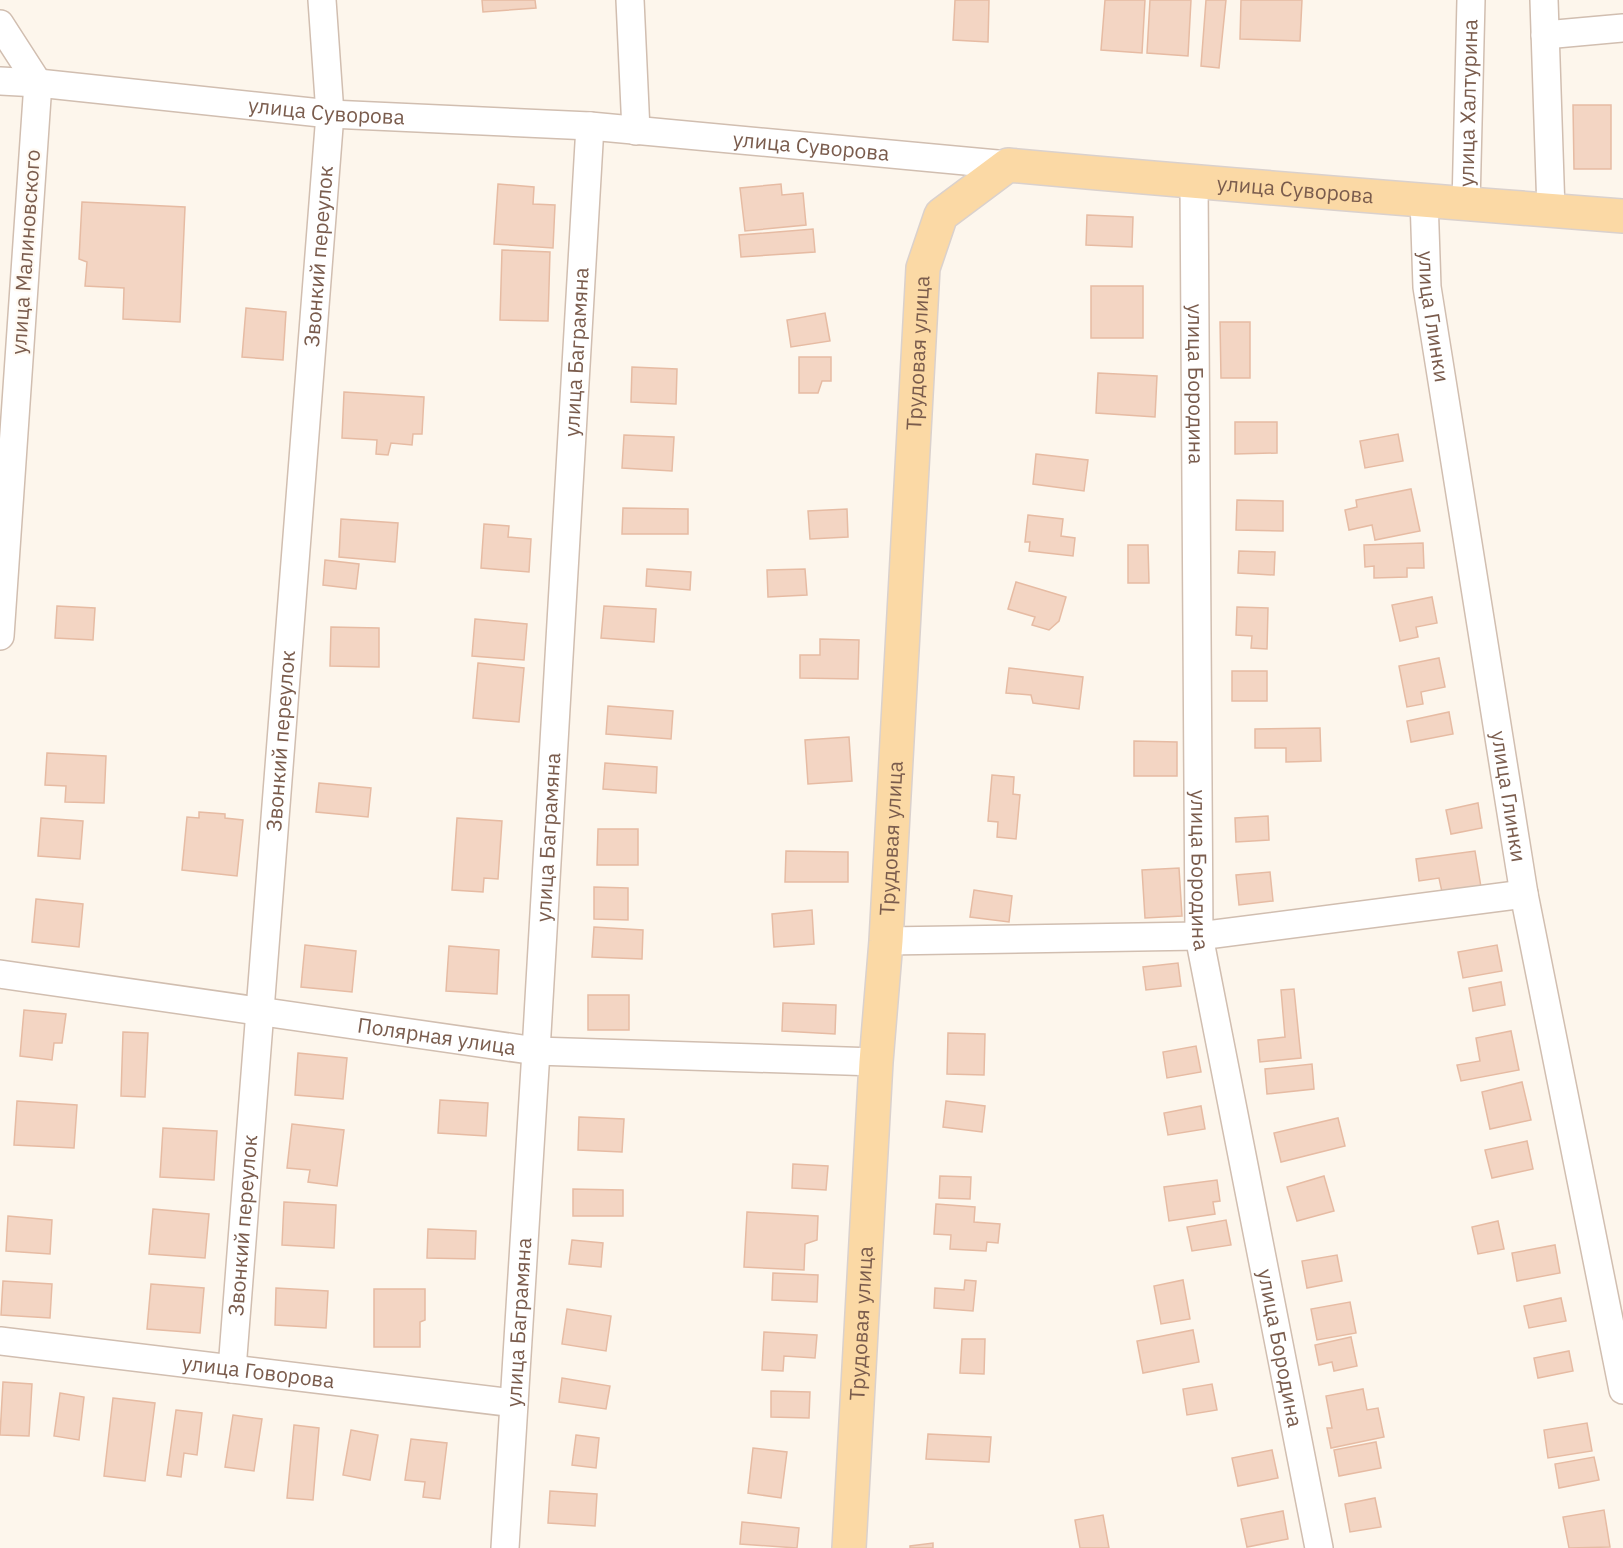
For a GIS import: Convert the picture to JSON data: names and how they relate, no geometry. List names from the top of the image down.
{
  "streets": {
    "main road": ["улица Суворова", "Трудовая улица"],
    "street": [
      "улица Халтурина",
      "улица Малиновского",
      "Звонкий переулок",
      "улица Глинки",
      "улица Баграмяна",
      "улица Бородина",
      "Полярная улица",
      "улица Говорова"
    ]
  },
  "crossings": [
    ["улица Халтурина", "улица Суворова"],
    ["улица Суворова", "улица Малиновского"],
    ["улица Суворова", "Звонкий переулок"],
    ["улица Суворова", "улица Глинки"],
    ["улица Суворова", "улица Баграмяна"],
    ["улица Суворова", "Трудовая улица"],
    ["улица Суворова", "улица Бородина"],
    ["Звонкий переулок", "Полярная улица"],
    ["Звонкий переулок", "улица Говорова"],
    ["улица Баграмяна", "Полярная улица"],
    ["улица Баграмяна", "улица Говорова"],
    ["Трудовая улица", "Полярная улица"]
  ]
}
